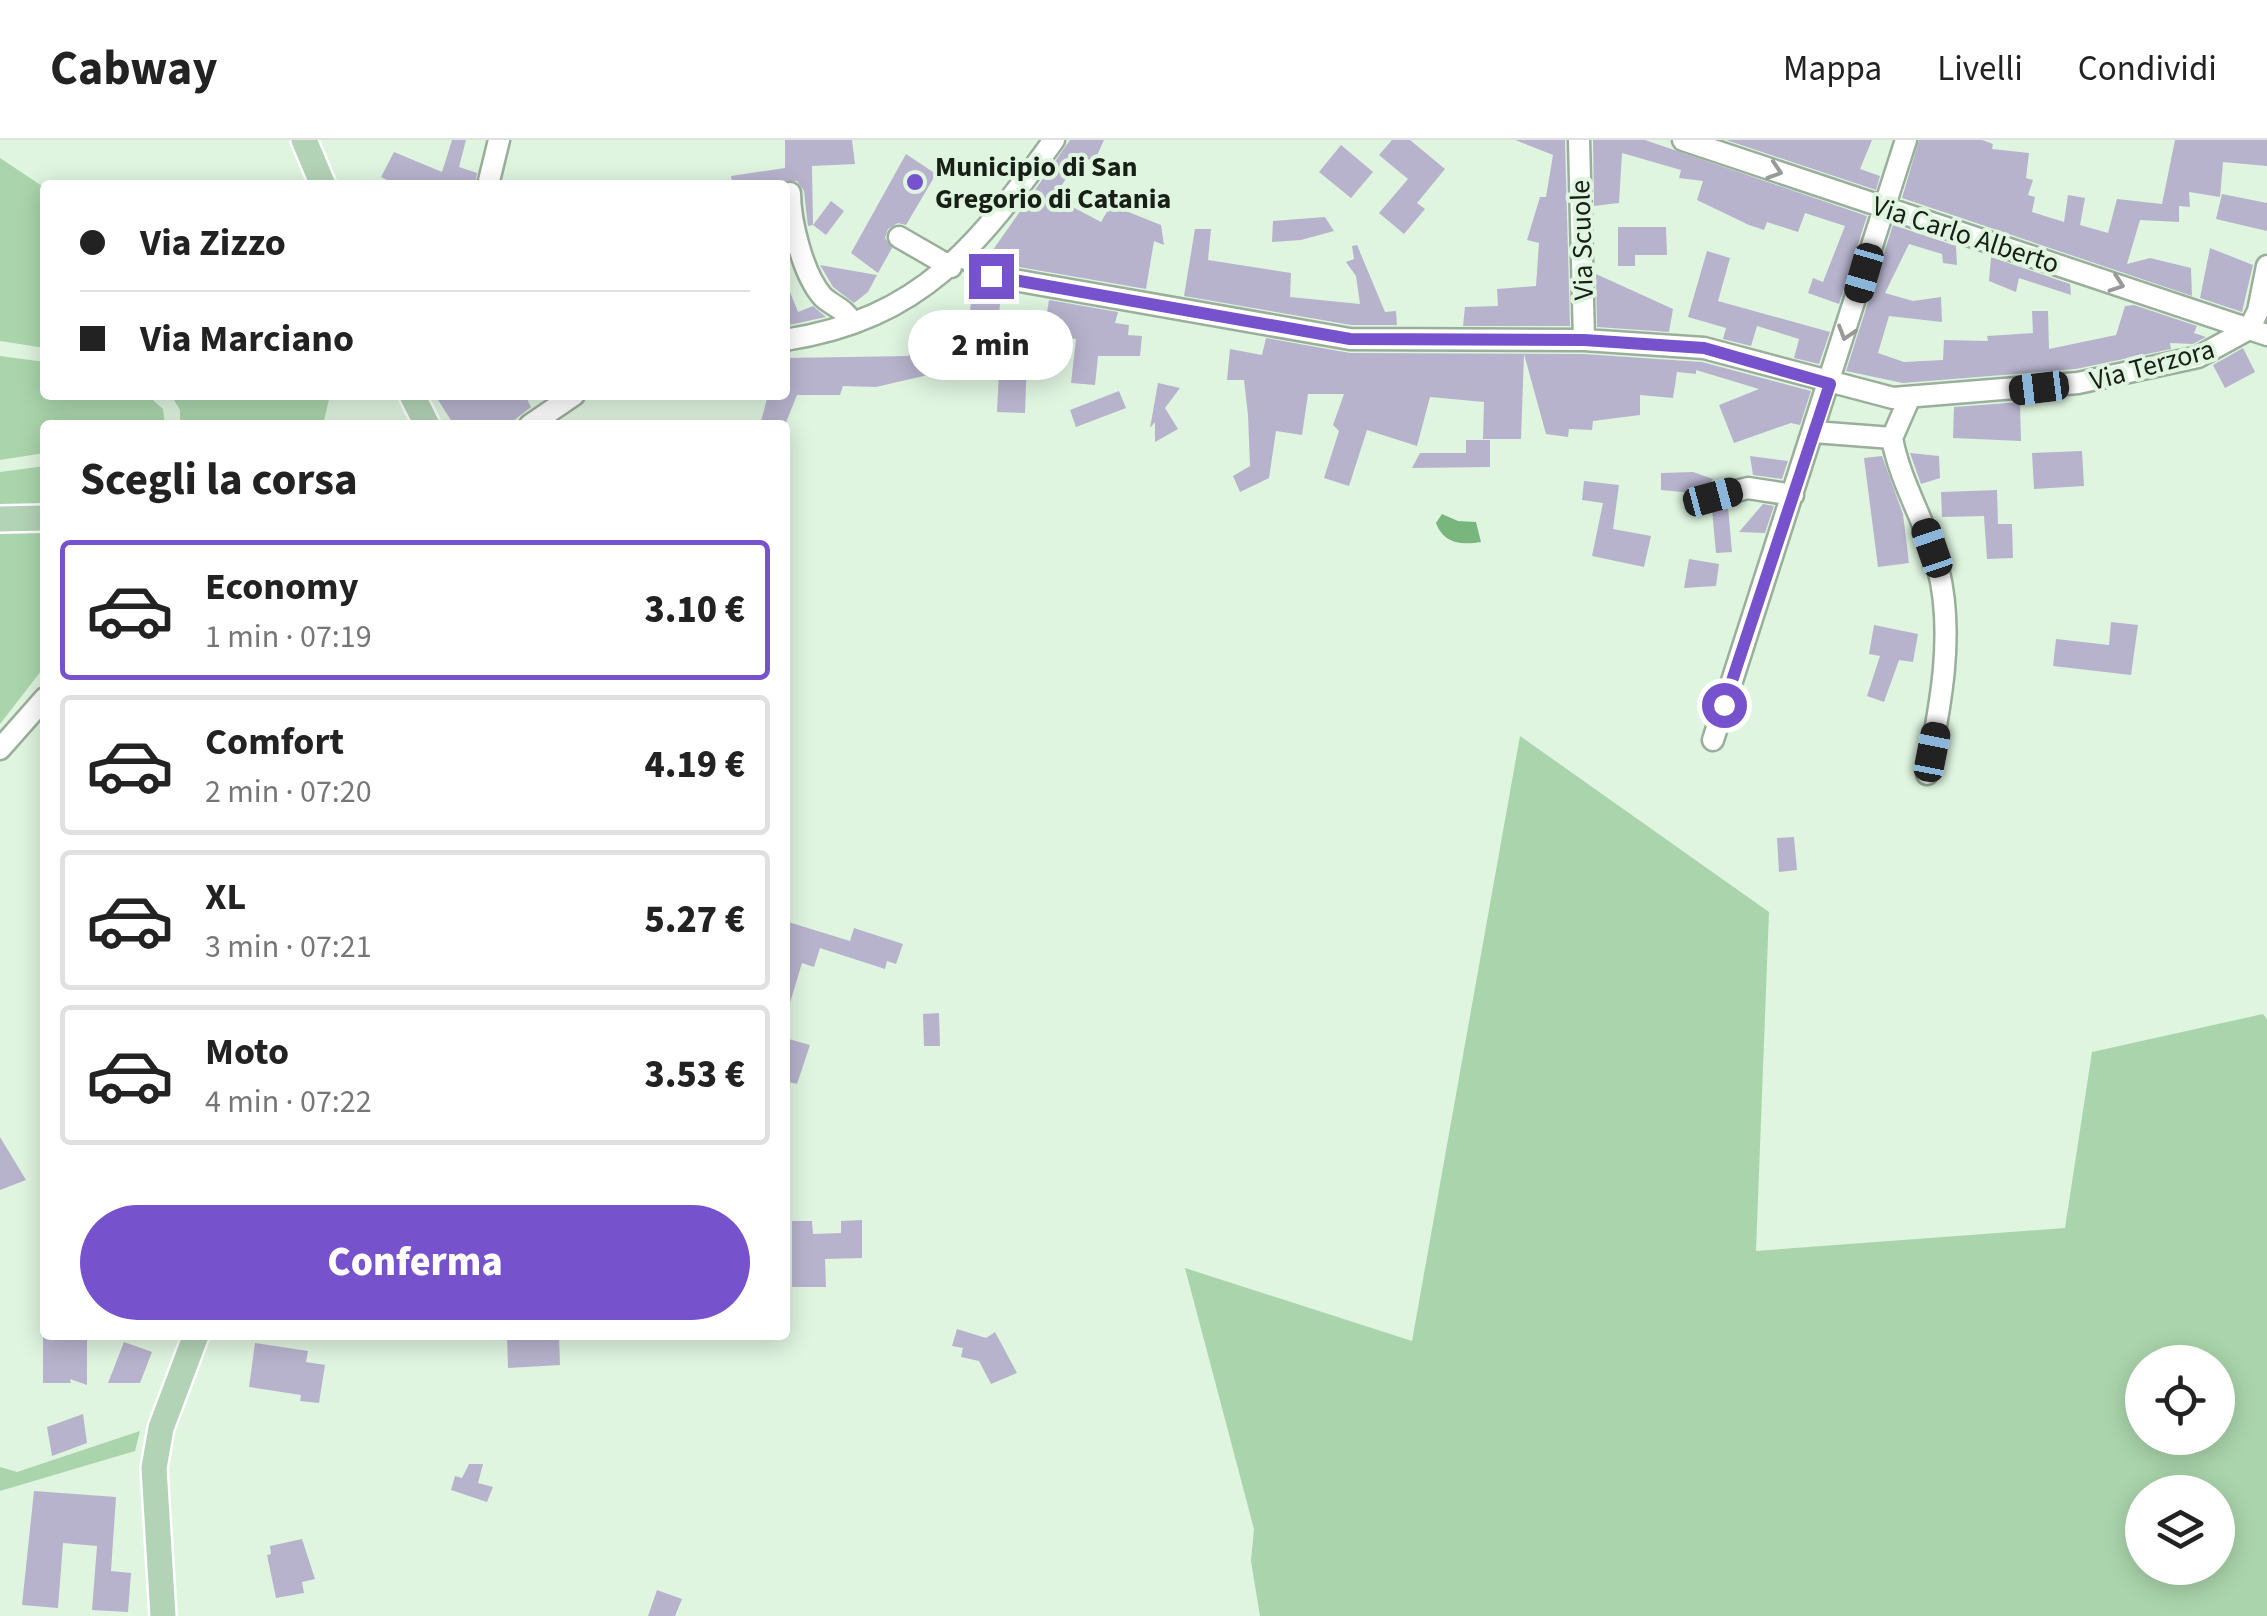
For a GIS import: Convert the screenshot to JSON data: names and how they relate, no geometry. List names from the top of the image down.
{
  "streets": {
    "street": ["Via Carlo Alberto", "Via Scuole", "Via Terzora"]
  },
  "crossings": [
    ["Via Carlo Alberto", "Via Terzora"],
    ["Via Scuole", "Via Terzora"]
  ],
  "one_way": ["Via Carlo Alberto"],
  "places": ["Municipio di San Gregorio di Catania"],
  "page": {
    "header": "Cabway",
    "nav": ["Mappa", "Livelli", "Condividi"],
    "banner": ["Via Zizzo", "Via Marciano"],
    "bubble": "2 min",
    "heading": "Scegli la corsa",
    "list": [
      {
        "name": "Economy",
        "note": "1 min · 07:19",
        "value": "3.10 €"
      },
      {
        "name": "Comfort",
        "note": "2 min · 07:20",
        "value": "4.19 €"
      },
      {
        "name": "XL",
        "note": "3 min · 07:21",
        "value": "5.27 €"
      },
      {
        "name": "Moto",
        "note": "4 min · 07:22",
        "value": "3.53 €"
      }
    ],
    "buttons": "Conferma"
  }
}
